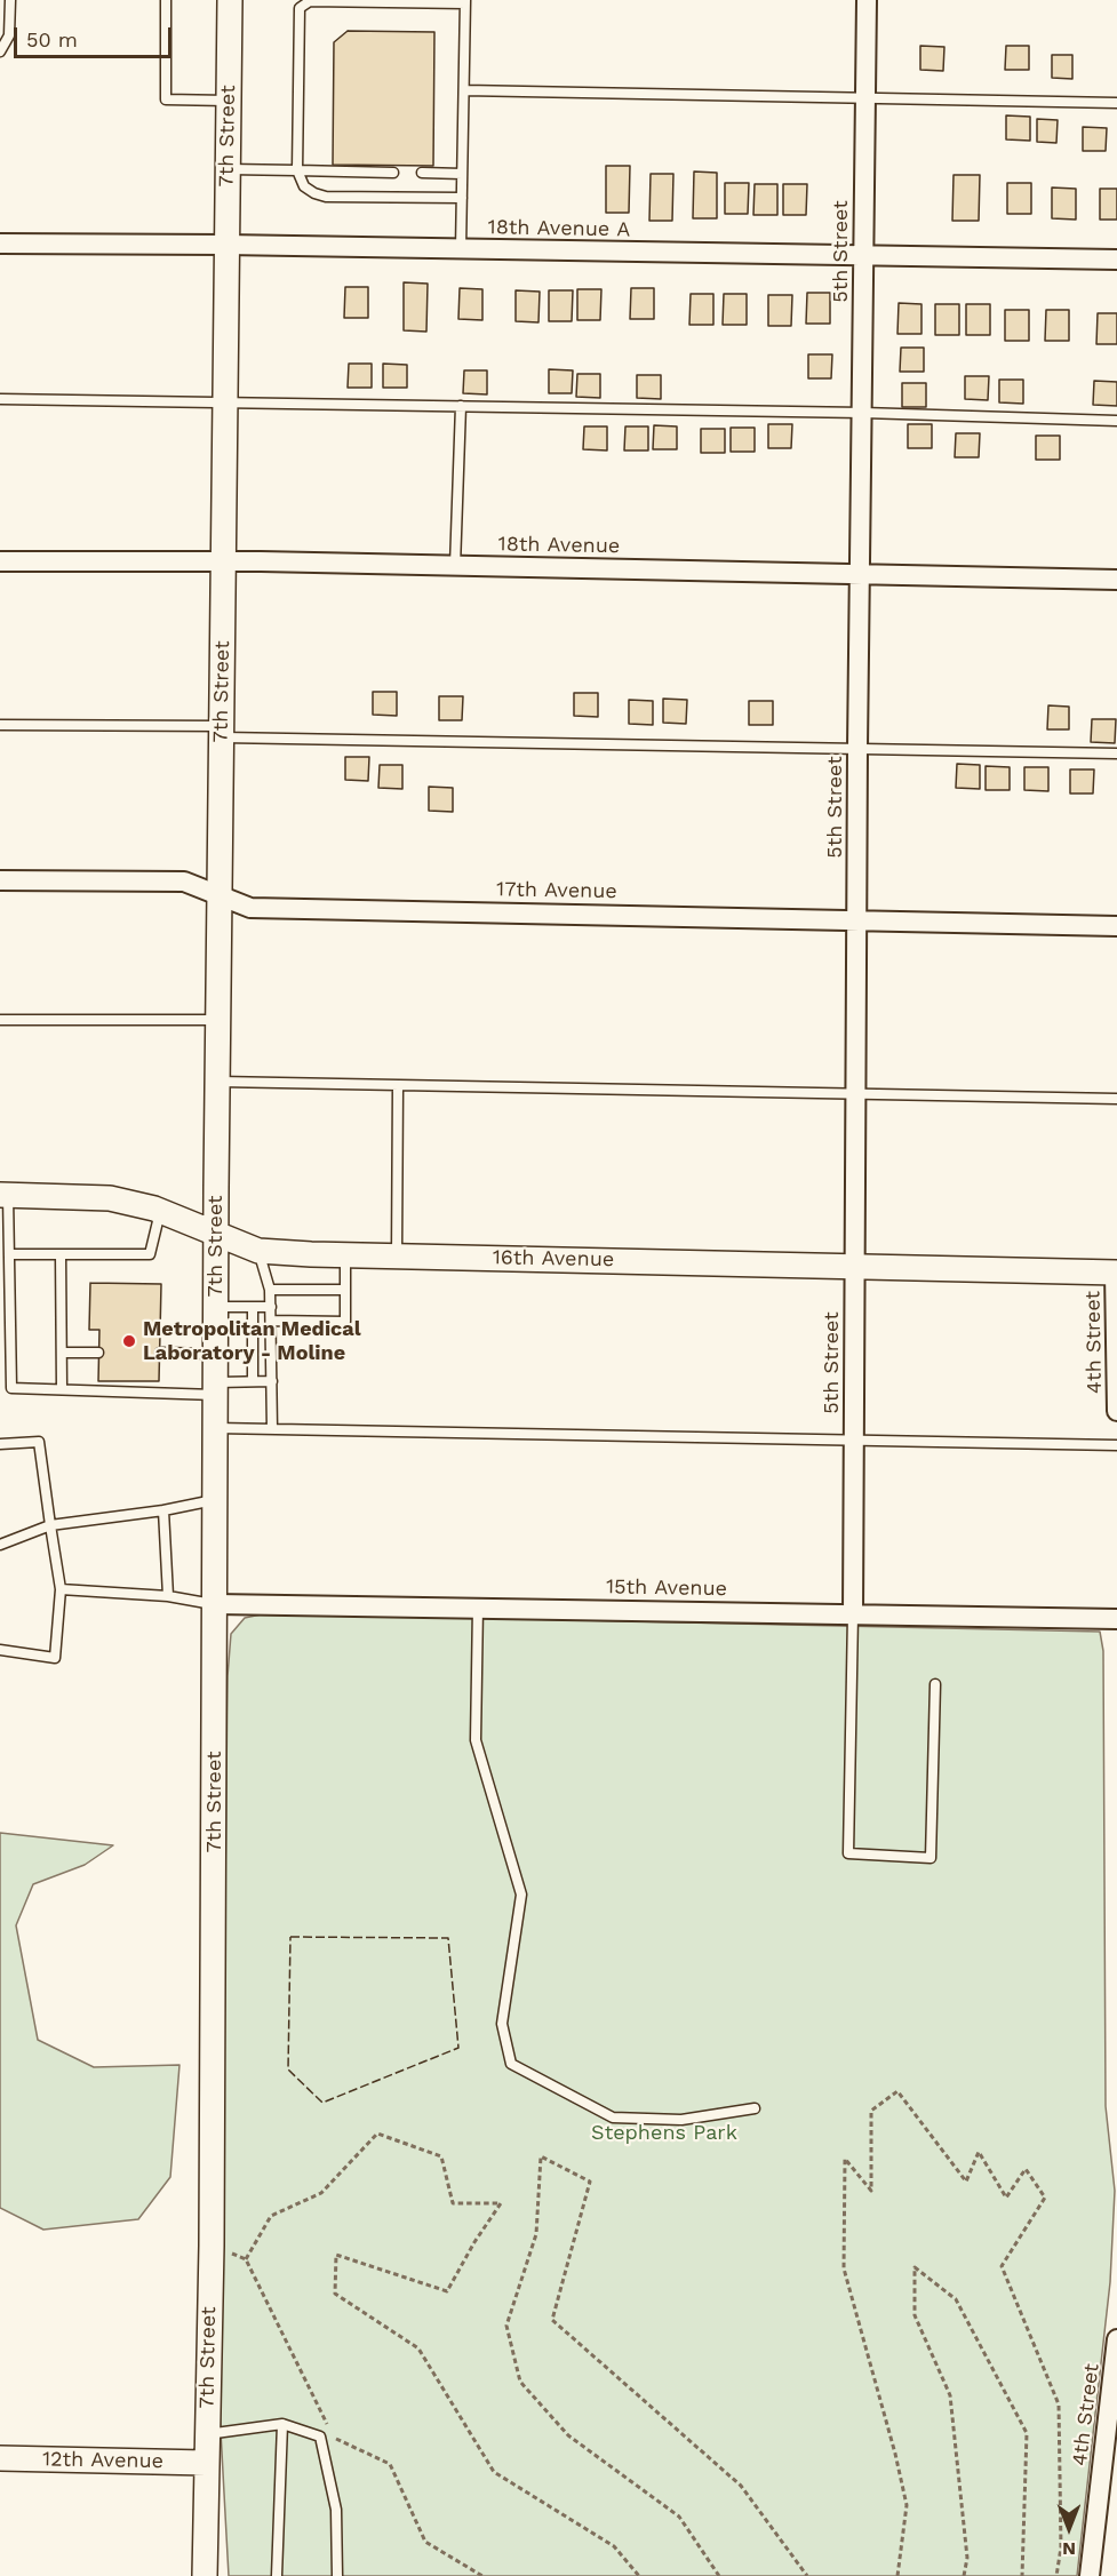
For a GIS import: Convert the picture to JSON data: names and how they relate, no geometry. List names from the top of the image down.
{
  "streets": {
    "street": [
      "7th Street",
      "18th Avenue A",
      "5th Street",
      "18th Avenue",
      "17th Avenue",
      "16th Avenue",
      "4th Street",
      "15th Avenue",
      "12th Avenue"
    ]
  },
  "crossings": [
    ["7th Street", "18th Avenue A"],
    ["7th Street", "18th Avenue"],
    ["7th Street", "17th Avenue"],
    ["7th Street", "16th Avenue"],
    ["7th Street", "15th Avenue"],
    ["7th Street", "12th Avenue"],
    ["18th Avenue A", "5th Street"],
    ["5th Street", "18th Avenue"],
    ["5th Street", "17th Avenue"],
    ["5th Street", "16th Avenue"],
    ["5th Street", "15th Avenue"],
    ["16th Avenue", "4th Street"]
  ],
  "parks": ["Stephens Park"],
  "places": ["Metropolitan Medical Laboratory - Moline"],
  "scale_bar": "50 m",
  "north": "bottom"
}
